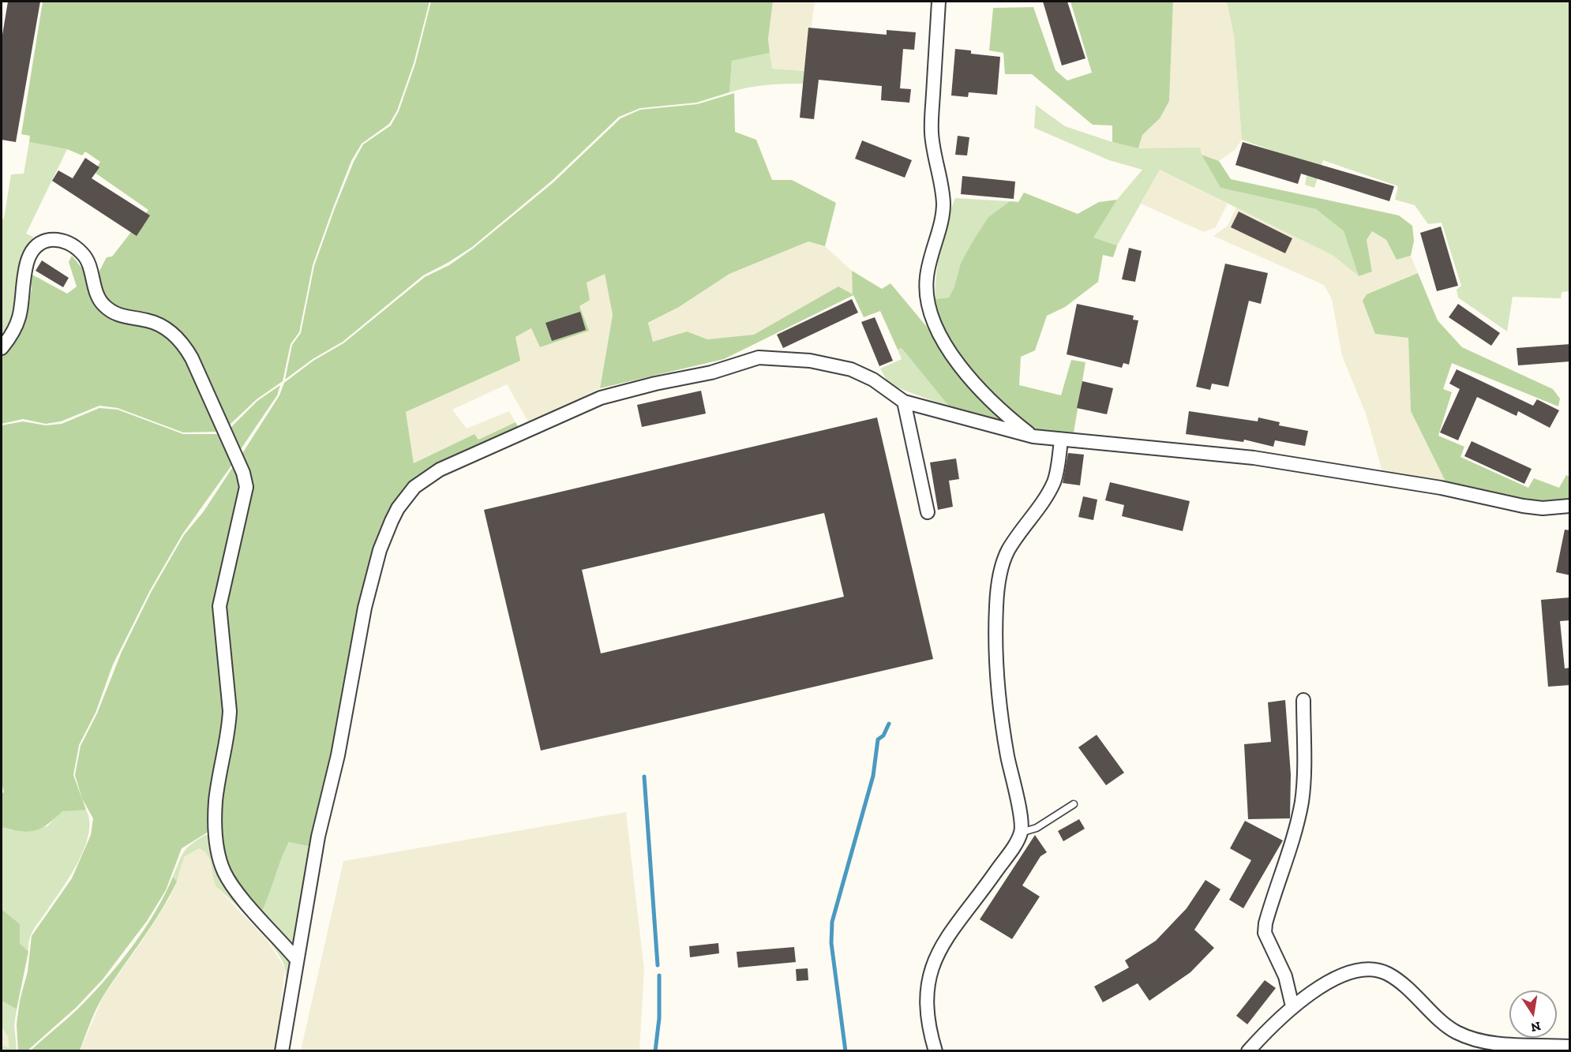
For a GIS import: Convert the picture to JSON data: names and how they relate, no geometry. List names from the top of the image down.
{
  "north": "bottom"
}
